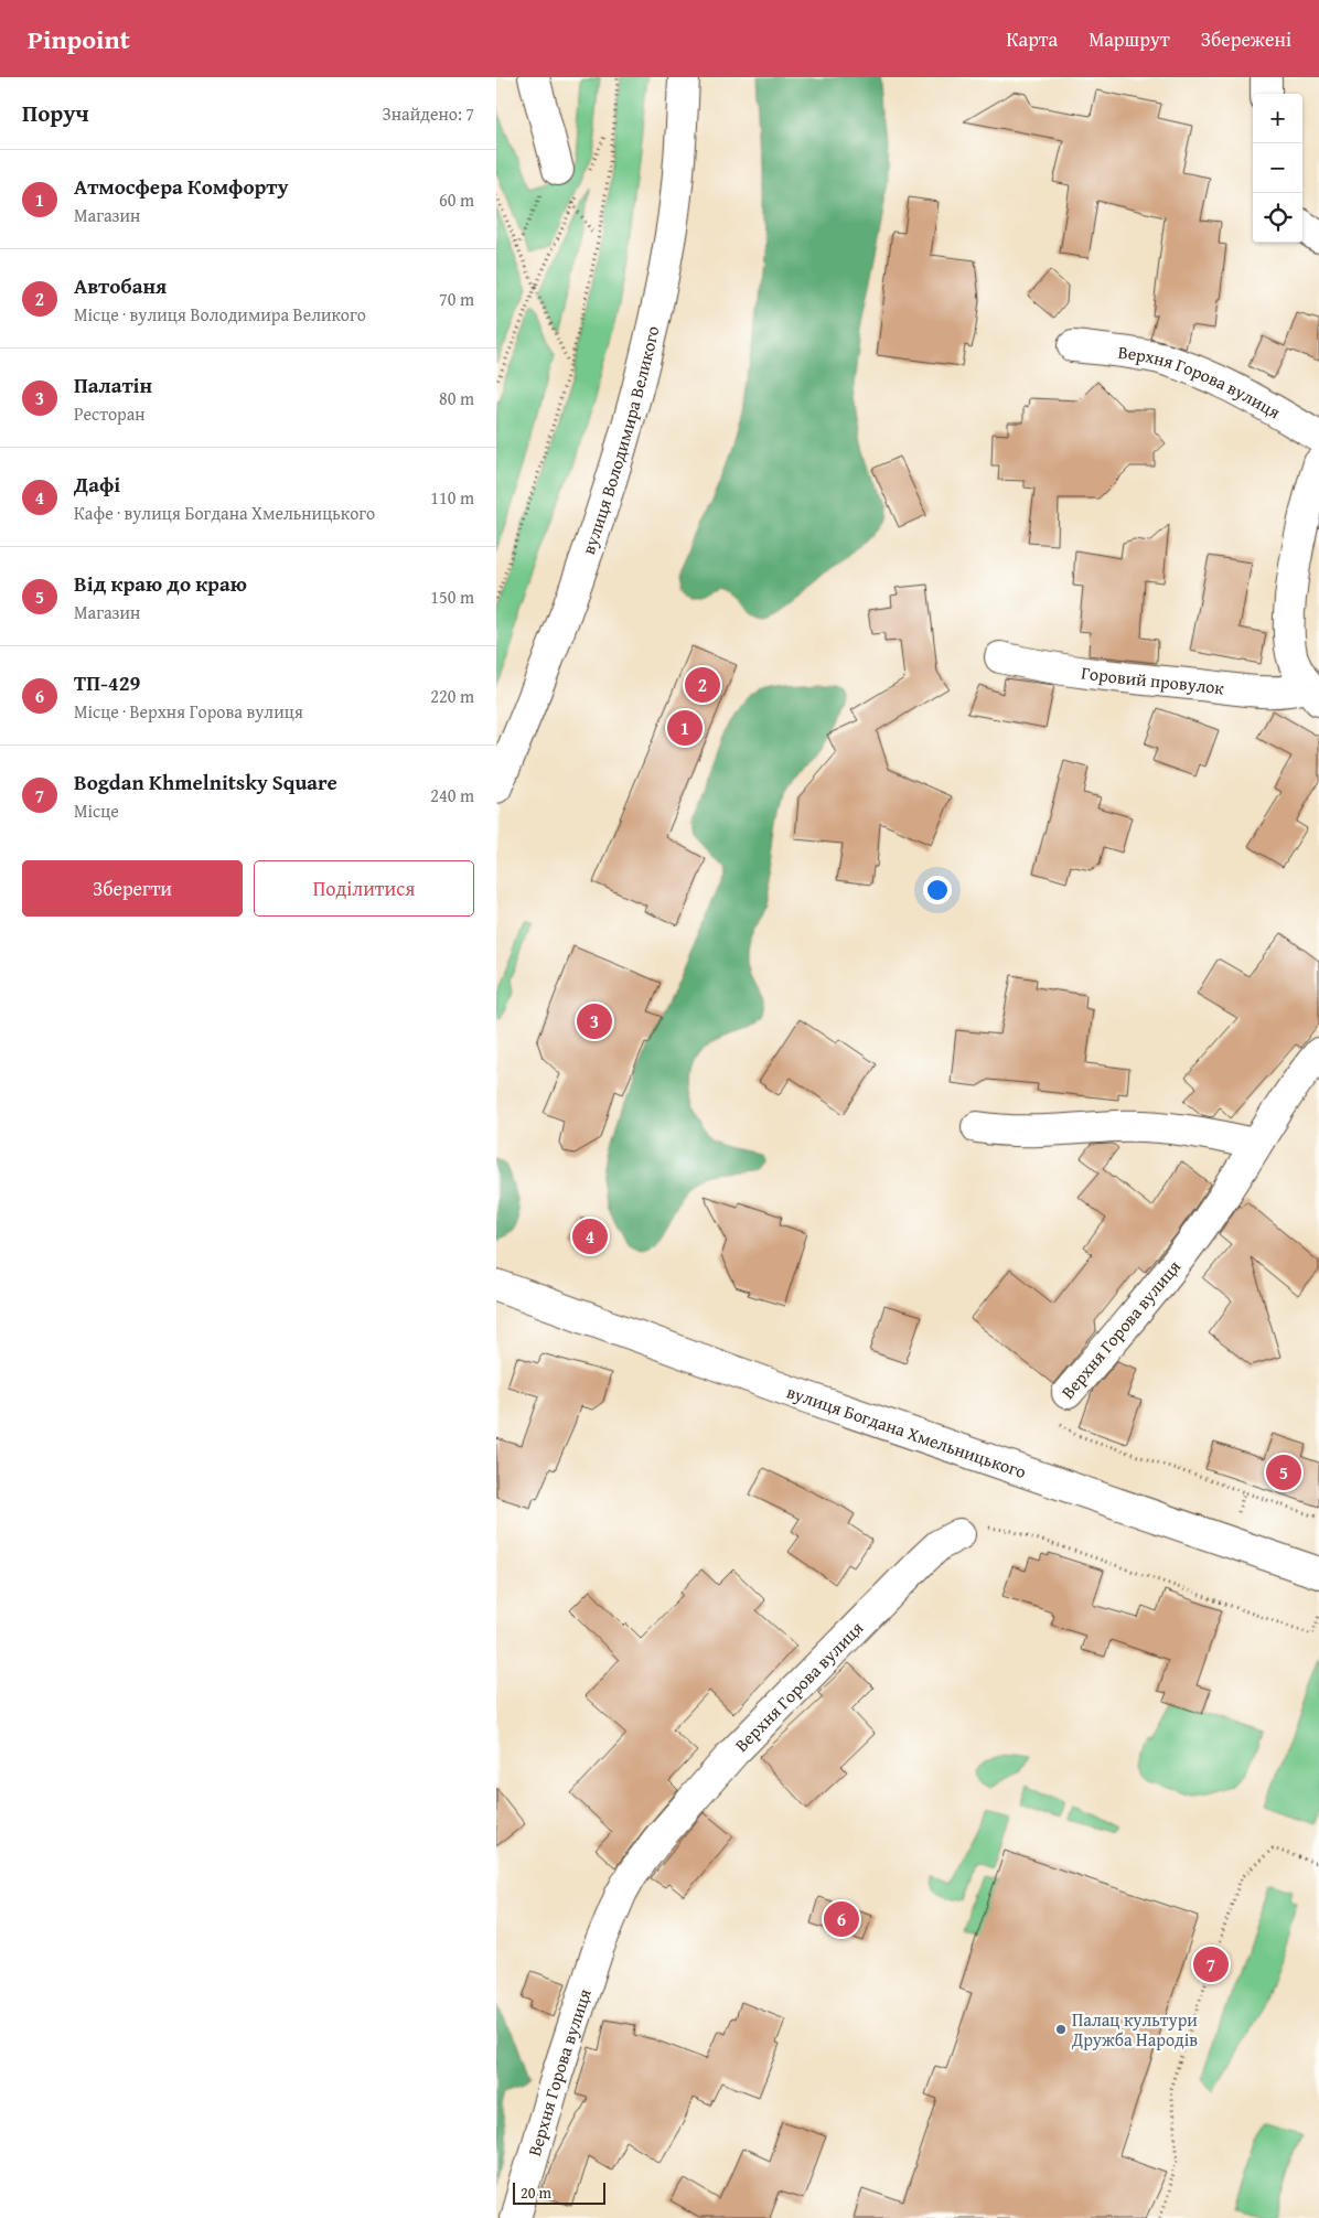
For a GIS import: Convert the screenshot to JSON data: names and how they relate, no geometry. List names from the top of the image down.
{
  "streets": {
    "street": [
      "Верхня Горова вулиця",
      "вулиця Володимира Великого",
      "Горовий провулок",
      "вулиця Богдана Хмельницького"
    ]
  },
  "places": ["Палац культури Дружба Народів"],
  "scale_bar": "20 m",
  "page": {
    "header": "Pinpoint",
    "nav": ["Карта", "Маршрут", "Збережені"],
    "heading": ["Поруч", "Знайдено: 7"],
    "map_buttons": ["+", "−"],
    "list": [
      {
        "mark": "1",
        "name": "Атмосфера Комфорту",
        "note": "Магазин",
        "value": "60 m"
      },
      {
        "mark": "2",
        "name": "Автобаня",
        "note": "Місце · вулиця Володимира Великого",
        "value": "70 m"
      },
      {
        "mark": "3",
        "name": "Палатін",
        "note": "Ресторан",
        "value": "80 m"
      },
      {
        "mark": "4",
        "name": "Дафі",
        "note": "Кафе · вулиця Богдана Хмельницького",
        "value": "110 m"
      },
      {
        "mark": "5",
        "name": "Від краю до краю",
        "note": "Магазин",
        "value": "150 m"
      },
      {
        "mark": "6",
        "name": "ТП-429",
        "note": "Місце · Верхня Горова вулиця",
        "value": "220 m"
      },
      {
        "mark": "7",
        "name": "Bogdan Khmelnitsky Square",
        "note": "Місце",
        "value": "240 m"
      }
    ],
    "pins": [
      "2",
      "1",
      "3",
      "4",
      "5",
      "6",
      "7"
    ],
    "buttons": ["Зберегти", "Поділитися"],
    "scale": "20 m"
  }
}
